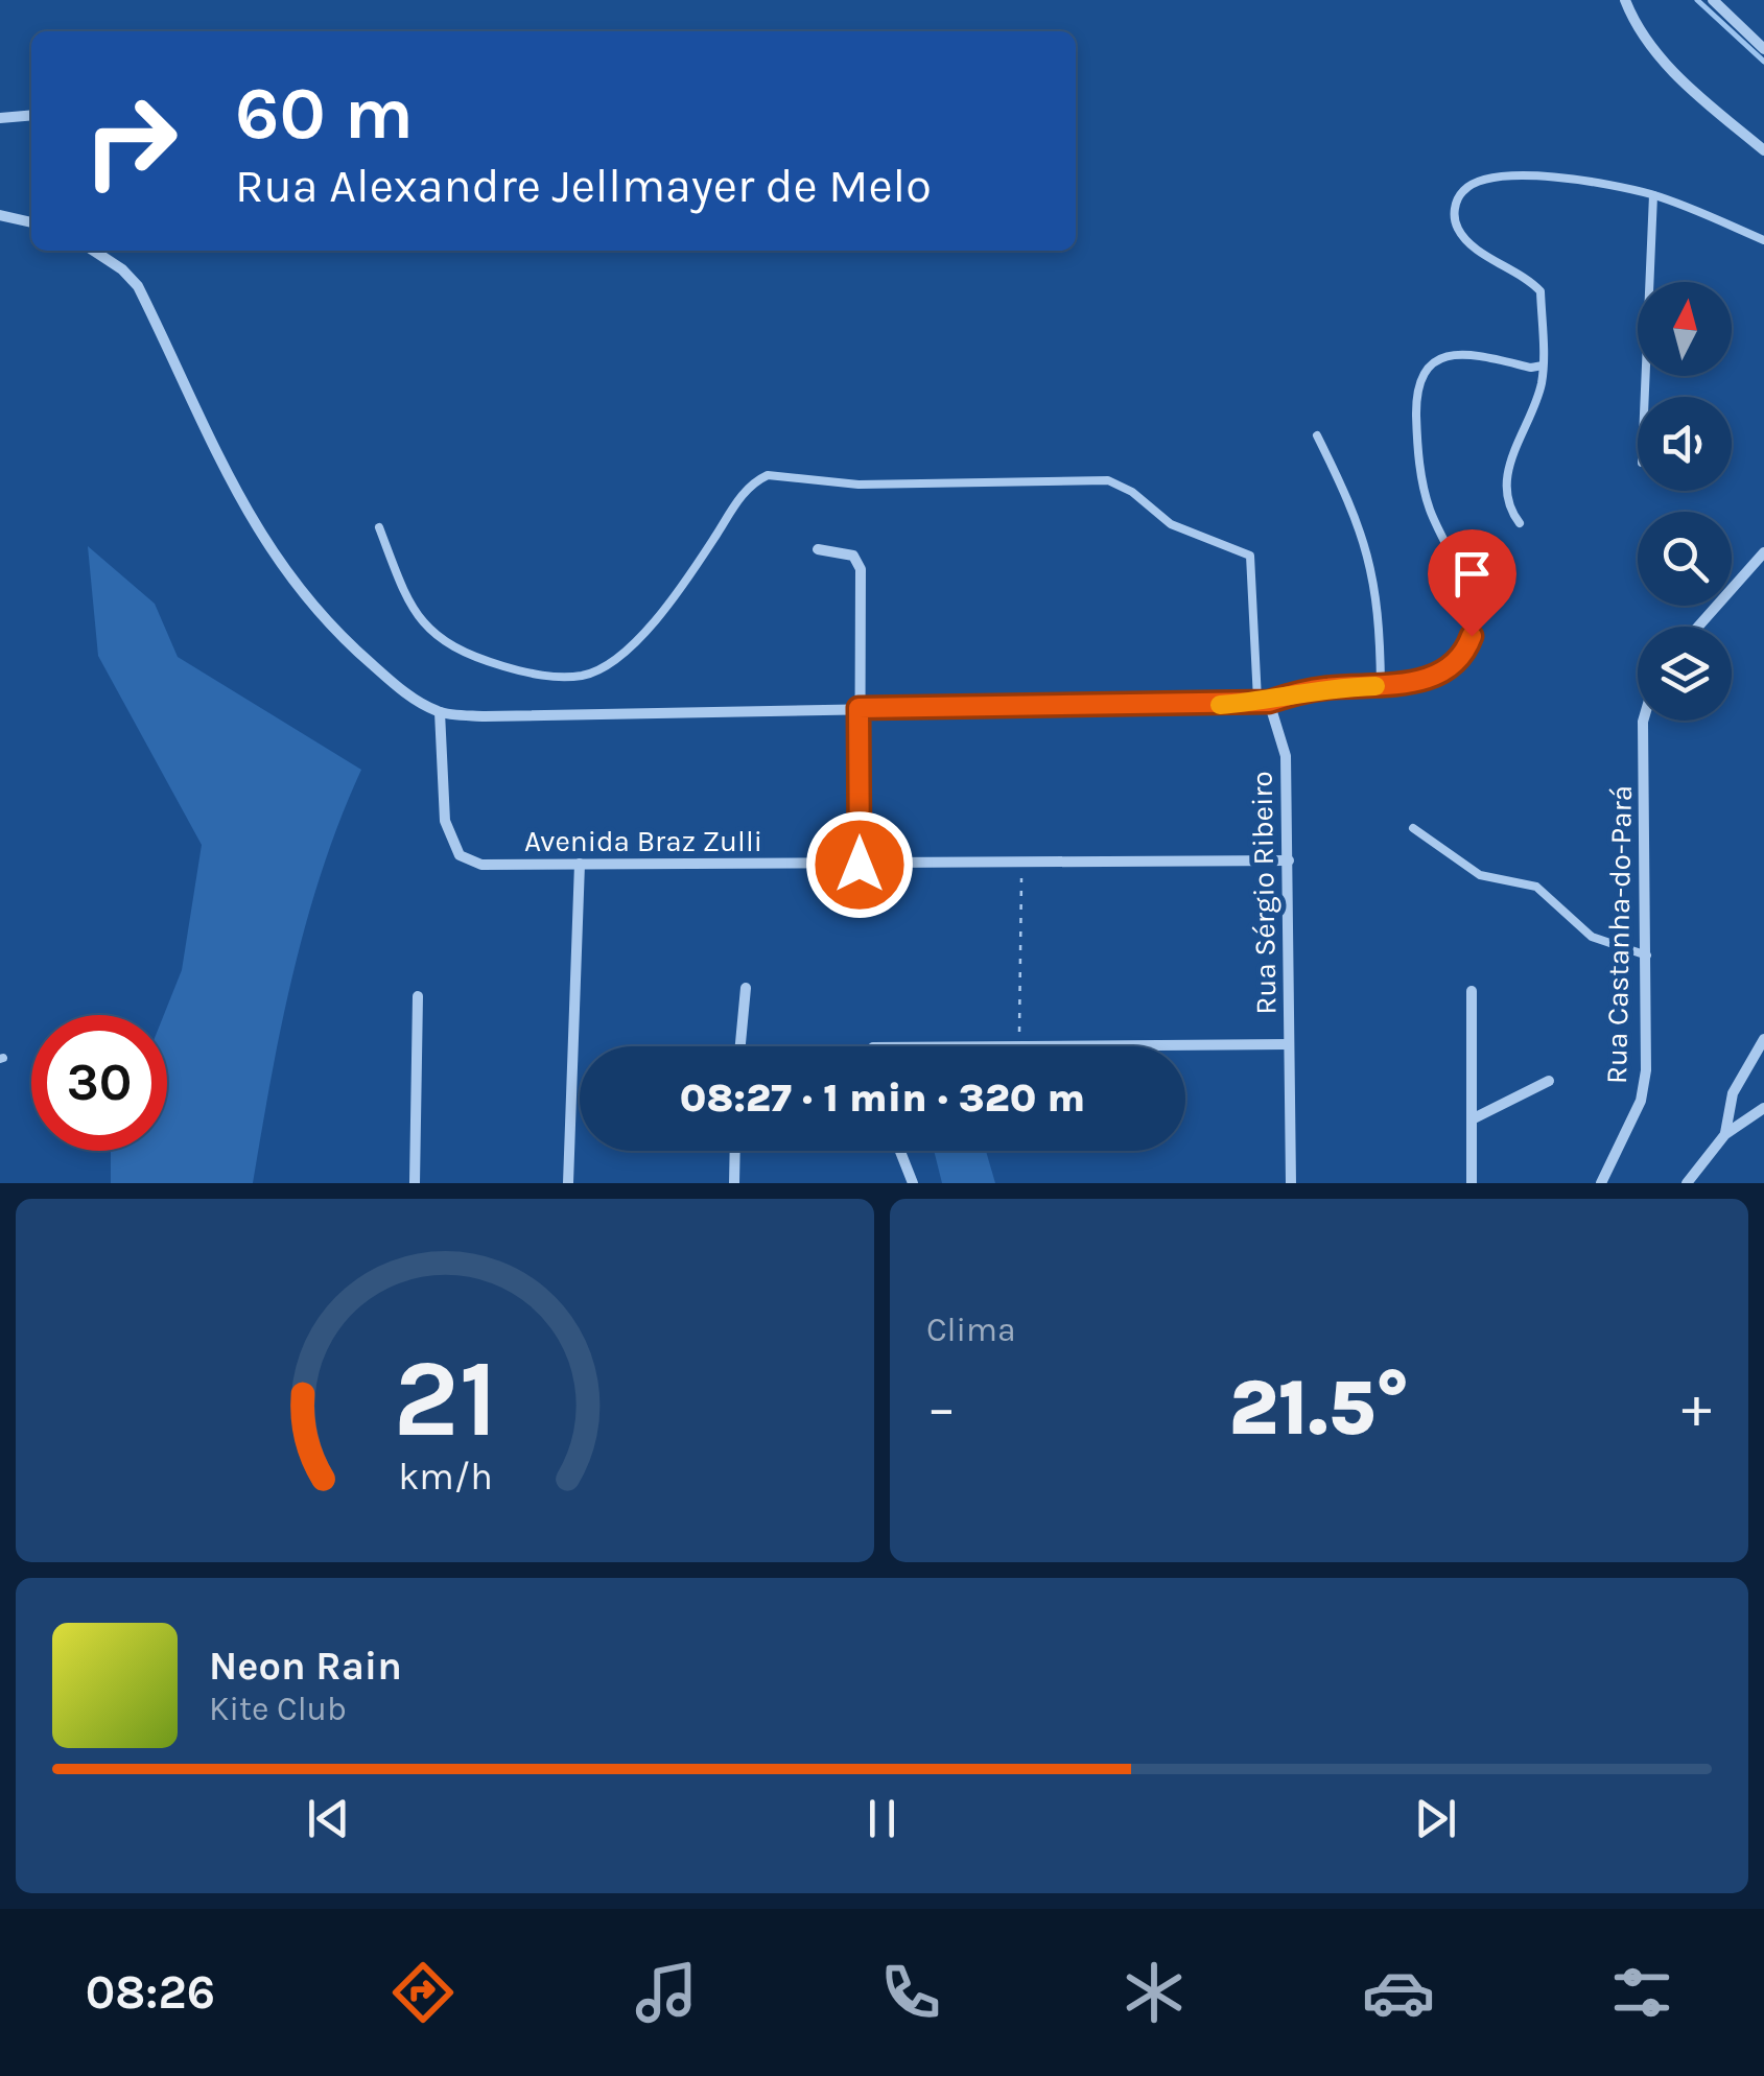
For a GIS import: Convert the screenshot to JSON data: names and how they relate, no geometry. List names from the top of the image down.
{
  "streets": {
    "street": ["Avenida Braz Zulli", "Rua Sérgio Ribeiro", "Rua Castanha-do-Pará"]
  },
  "crossings": [
    ["Avenida Braz Zulli", "Rua Sérgio Ribeiro"]
  ],
  "north": "top",
  "page": {
    "turn": ["60 m", "Rua Alexandre Jellmayer de Melo"],
    "limit": "30",
    "trip": "08:27 · 1 min · 320 m",
    "tile": "Clima",
    "heat": ["−", "21.5°", "+"],
    "song": ["Neon Rain", "Kite Club"],
    "tabs": "08:26",
    "gauge": ["21", "km/h"]
  }
}
